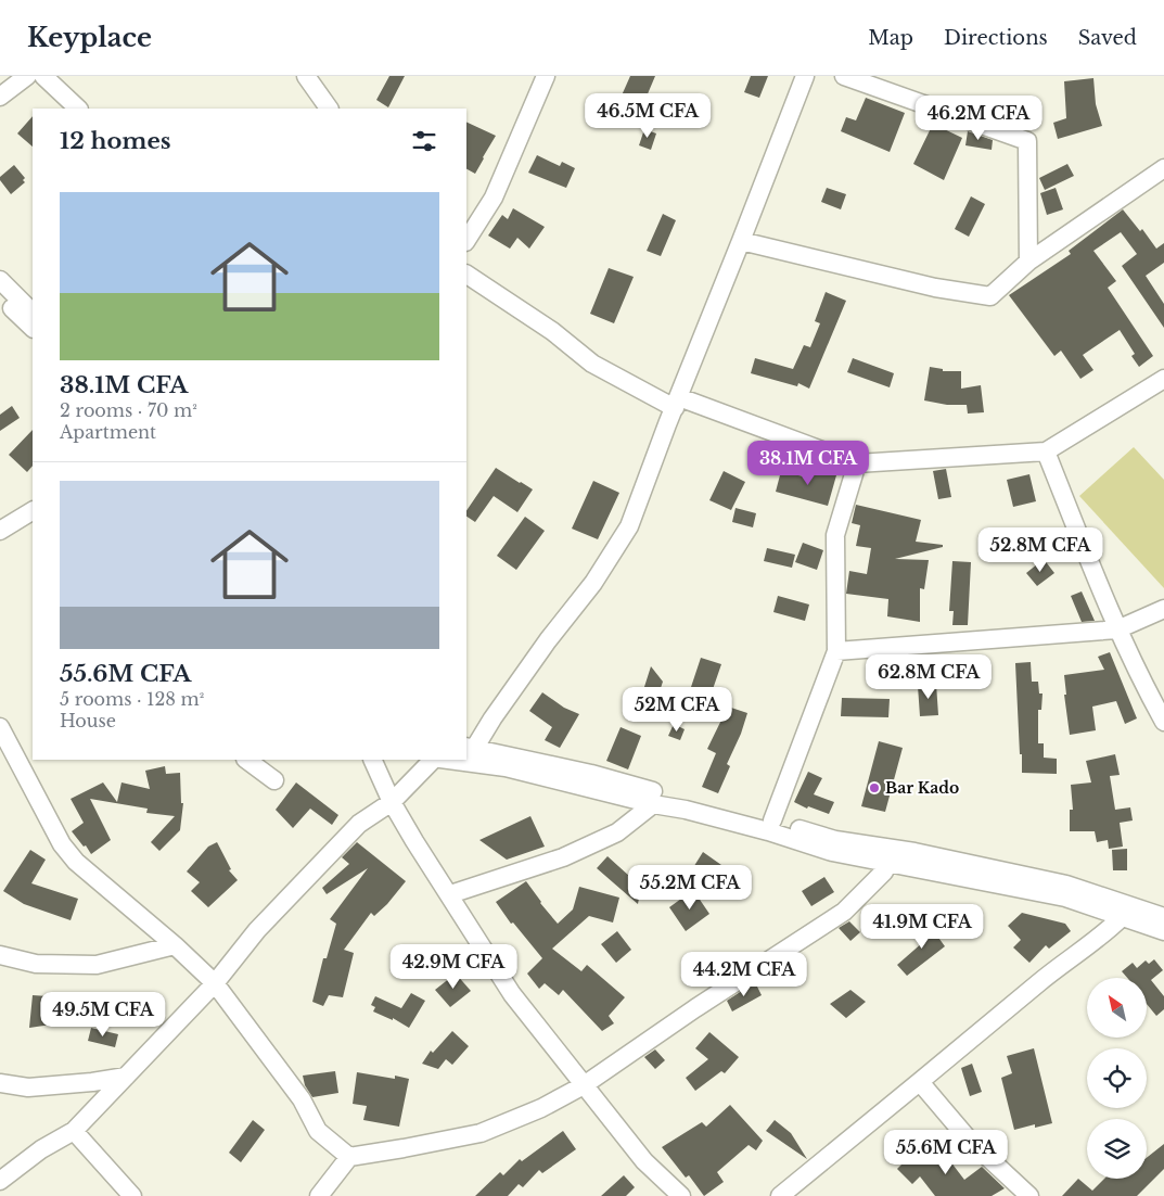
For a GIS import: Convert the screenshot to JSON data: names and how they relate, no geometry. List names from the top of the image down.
{
  "places": ["Bar Kado"],
  "north": "top left",
  "page": {
    "header": "Keyplace",
    "nav": ["Map", "Directions", "Saved"],
    "price": [
      "46.5M CFA",
      "46.2M CFA",
      "38.1M CFA",
      "52.8M CFA",
      "62.8M CFA",
      "52M CFA",
      "55.2M CFA",
      "41.9M CFA",
      "42.9M CFA",
      "44.2M CFA",
      "49.5M CFA",
      "55.6M CFA"
    ],
    "heading": "12 homes",
    "list": [
      {
        "name": "38.1M CFA",
        "note": "2 rooms · 70 m² · Apartment"
      },
      {
        "name": "55.6M CFA",
        "note": "5 rooms · 128 m² · House"
      }
    ]
  }
}
